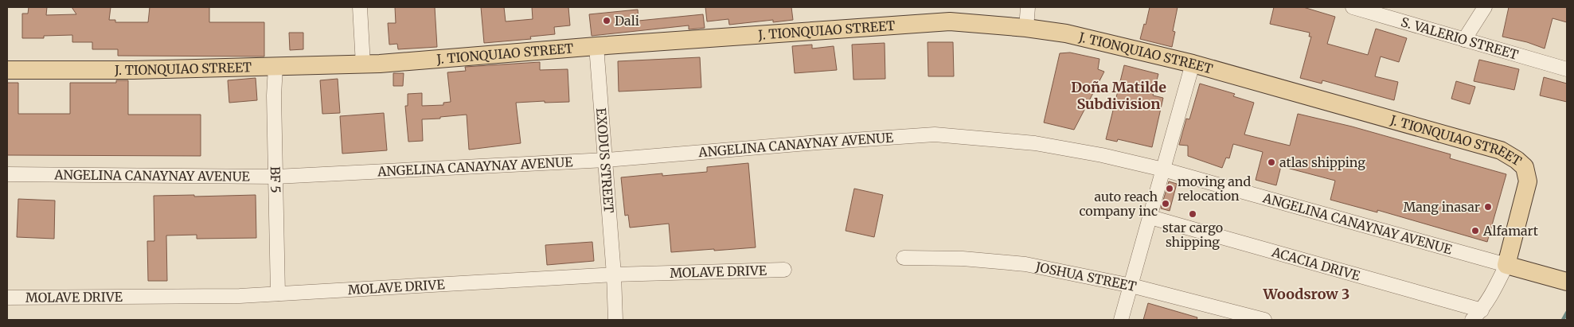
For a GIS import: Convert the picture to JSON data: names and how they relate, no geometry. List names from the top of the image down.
{
  "streets": {
    "main road": ["J. TIONQUIAO STREET", "ANGELINA CANAYNAY AVENUE"],
    "street": [
      "S. VALERIO STREET",
      "EXODUS STREET",
      "BF 5",
      "ACACIA DRIVE",
      "MOLAVE DRIVE",
      "JOSHUA STREET"
    ]
  },
  "crossings": [
    ["J. TIONQUIAO STREET", "ANGELINA CANAYNAY AVENUE"],
    ["J. TIONQUIAO STREET", "EXODUS STREET"],
    ["J. TIONQUIAO STREET", "BF 5"],
    ["ANGELINA CANAYNAY AVENUE", "EXODUS STREET"],
    ["ANGELINA CANAYNAY AVENUE", "BF 5"],
    ["EXODUS STREET", "MOLAVE DRIVE"],
    ["BF 5", "MOLAVE DRIVE"]
  ],
  "districts": ["Doña Matilde Subdivision", "Woodsrow 3"],
  "places": [
    "Dali",
    "atlas shipping",
    "moving and relocation",
    "auto reach company inc",
    "Mang inasar",
    "star cargo shipping",
    "Alfamart"
  ]
}
